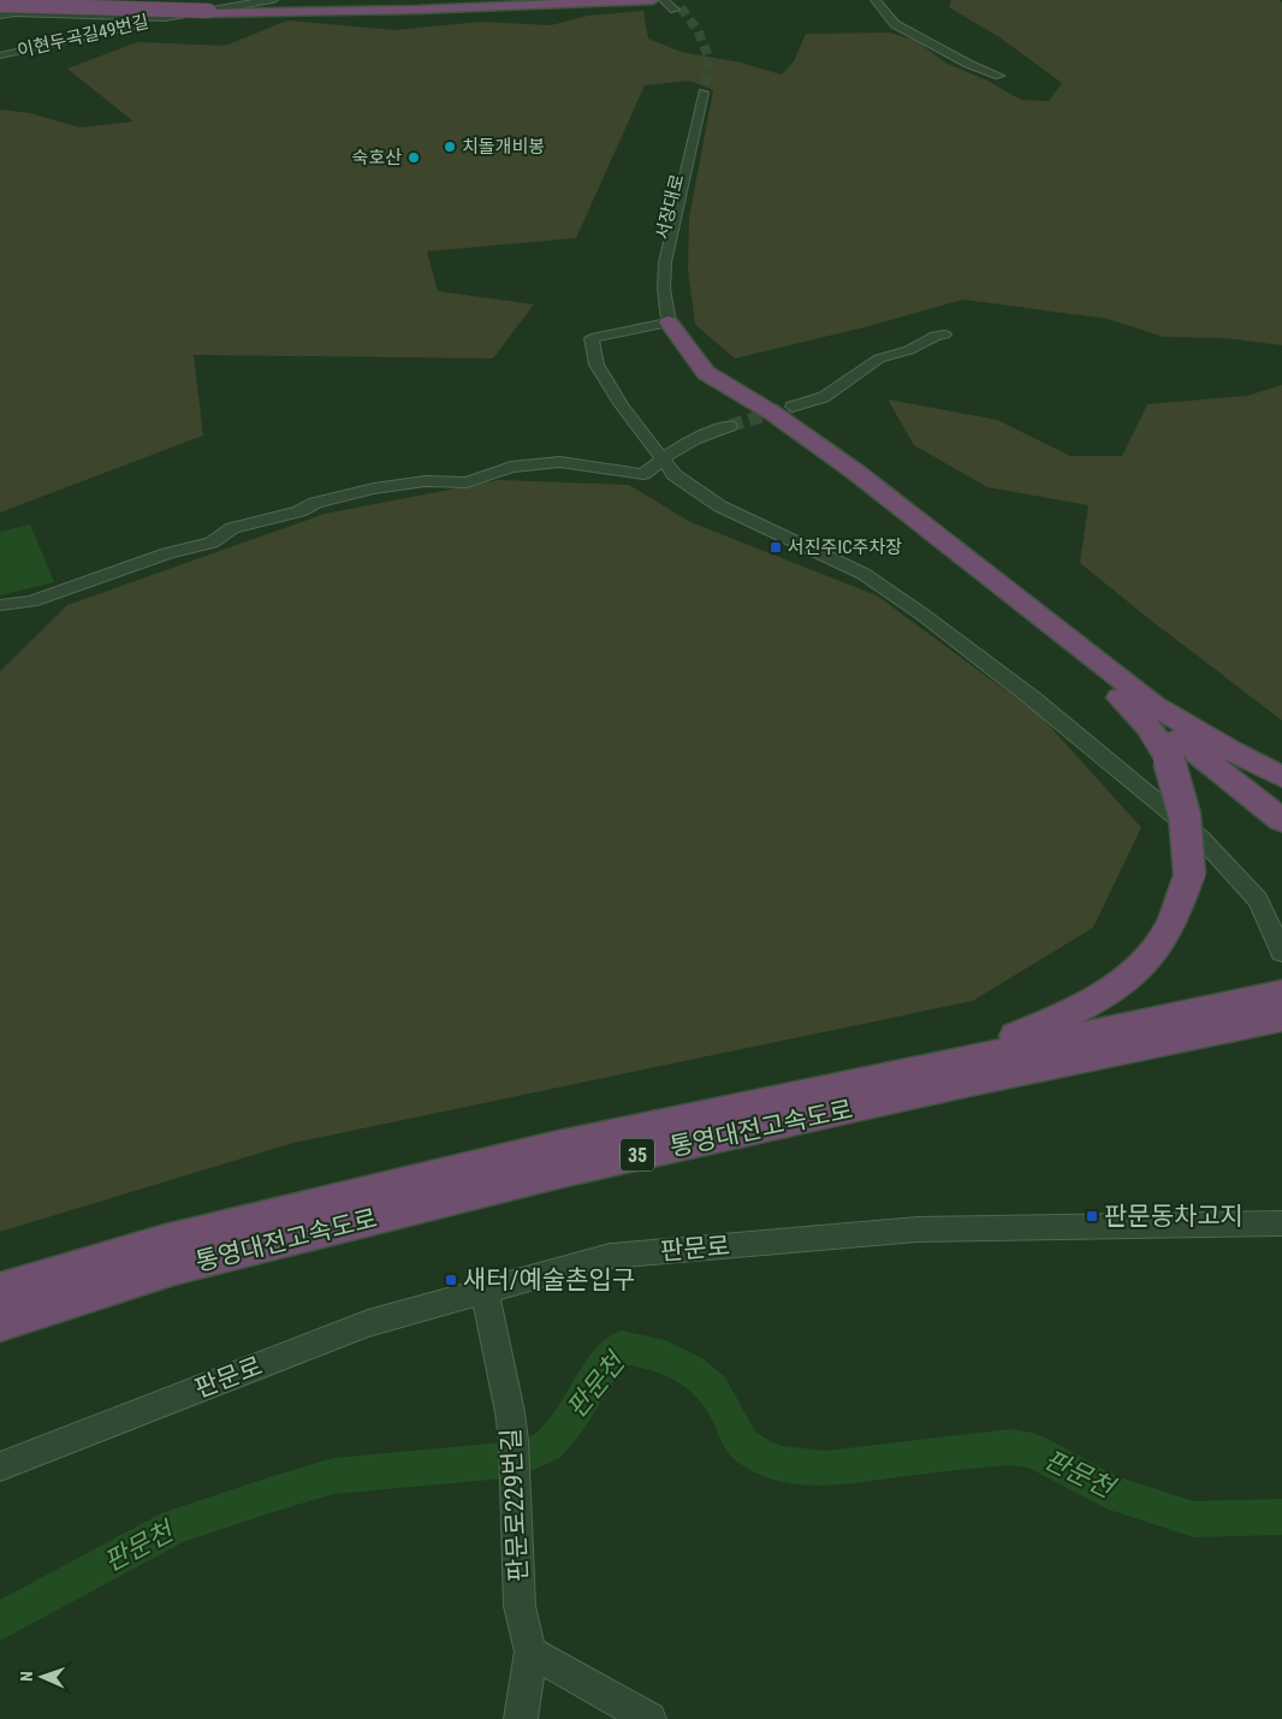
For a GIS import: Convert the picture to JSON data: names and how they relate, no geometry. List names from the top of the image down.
{
  "streets": {
    "highway": ["통영대전고속도로", "35"],
    "street": [
      "이현두곡길49번길",
      "서장대로",
      "판문로",
      "판문로229번길"
    ]
  },
  "crossings": [
    ["판문로", "판문로229번길"]
  ],
  "water": ["판문천"],
  "places": {
    "other": ["치돌개비봉", "숙호산"],
    "transit": ["서진주IC주차장", "판문동차고지", "새터/예술촌입구"]
  },
  "north": "left"
}
